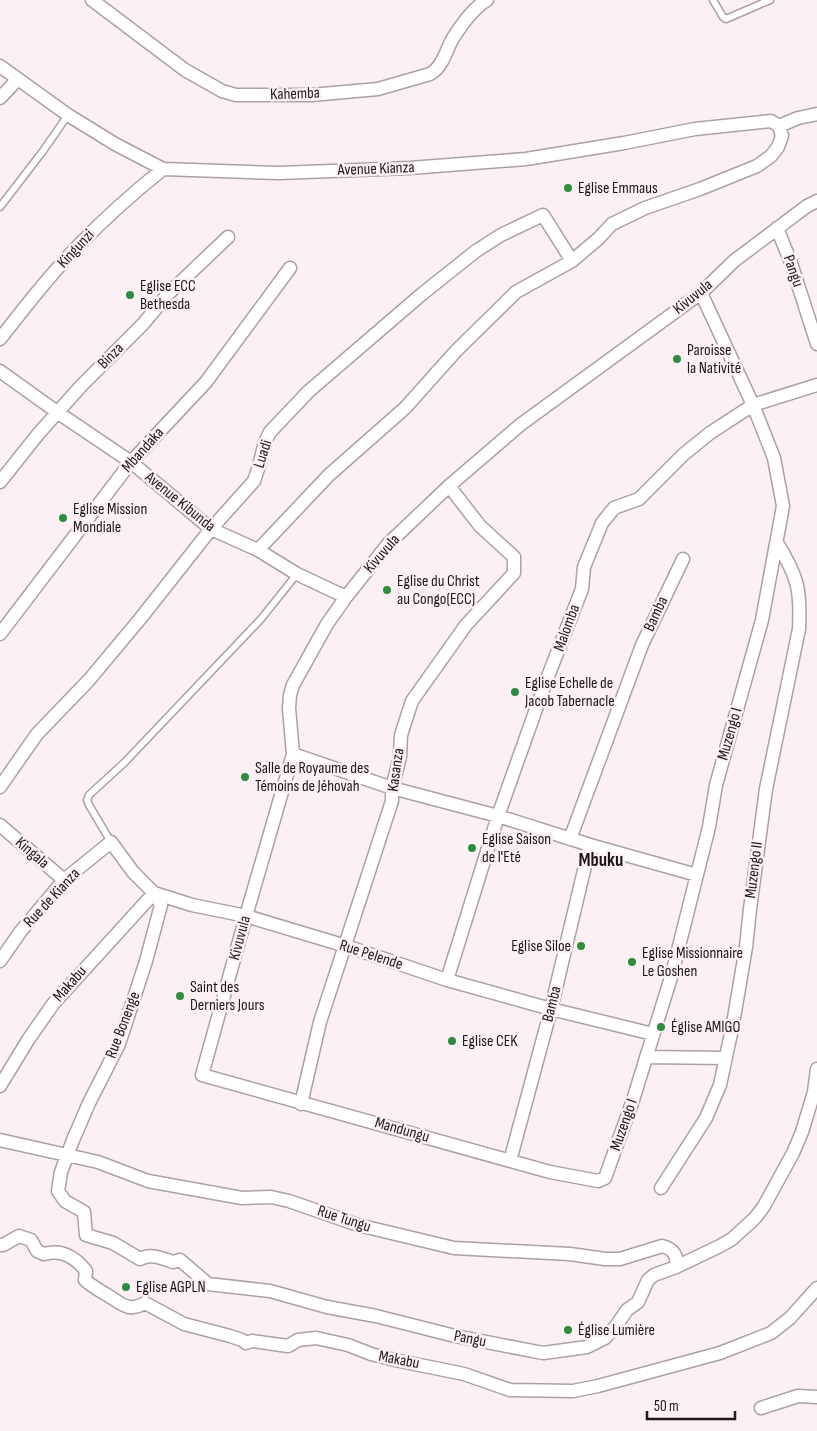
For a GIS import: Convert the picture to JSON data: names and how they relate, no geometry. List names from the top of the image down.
{
  "streets": {
    "street": [
      "Kahemba",
      "Avenue Kianza",
      "Kingunzi",
      "Pangu",
      "Kivuvula",
      "Binza",
      "Mbandaka",
      "Luadi",
      "Avenue Kibunda",
      "Bamba",
      "Malomba",
      "Muzengo I",
      "Kasanza",
      "Kingala",
      "Muzengo II",
      "Rue de Kianza",
      "Rue Pelende",
      "Makabu",
      "Rue Bonenge",
      "Mandungu",
      "Rue Tungu"
    ]
  },
  "crossings": [
    ["Avenue Kianza", "Kingunzi"],
    ["Pangu", "Kivuvula"],
    ["Pangu", "Rue Bonenge"],
    ["Pangu", "Rue Tungu"],
    ["Kivuvula", "Avenue Kibunda"],
    ["Kivuvula", "Muzengo I"],
    ["Kivuvula", "Kasanza"],
    ["Kivuvula", "Rue Pelende"],
    ["Kivuvula", "Mandungu"],
    ["Binza", "Avenue Kibunda"],
    ["Mbandaka", "Avenue Kibunda"],
    ["Luadi", "Avenue Kibunda"],
    ["Bamba", "Rue Pelende"],
    ["Bamba", "Mandungu"],
    ["Malomba", "Muzengo I"],
    ["Malomba", "Rue Pelende"],
    ["Muzengo I", "Muzengo II"],
    ["Muzengo I", "Rue Pelende"],
    ["Muzengo I", "Mandungu"],
    ["Kasanza", "Rue Pelende"],
    ["Kasanza", "Mandungu"],
    ["Kingala", "Rue de Kianza"],
    ["Rue de Kianza", "Rue Pelende"],
    ["Rue Pelende", "Makabu"],
    ["Rue Pelende", "Rue Bonenge"],
    ["Makabu", "Rue Bonenge"],
    ["Rue Bonenge", "Rue Tungu"]
  ],
  "districts": ["Mbuku"],
  "places": [
    "Eglise Emmaus",
    "Eglise ECC Bethesda",
    "Paroisse la Nativité",
    "Eglise Mission Mondiale",
    "Eglise du Christ au Congo(ECC)",
    "Eglise Echelle de Jacob Tabernacle",
    "Salle de Royaume des Témoins de Jéhovah",
    "Eglise Saison de l'Eté",
    "Eglise Siloe",
    "Eglise Missionnaire Le Goshen",
    "Saint des Derniers Jours",
    "Église AMIGO",
    "Eglise CEK",
    "Eglise AGPLN",
    "Église Lumière"
  ],
  "scale_bar": "50 m"
}
